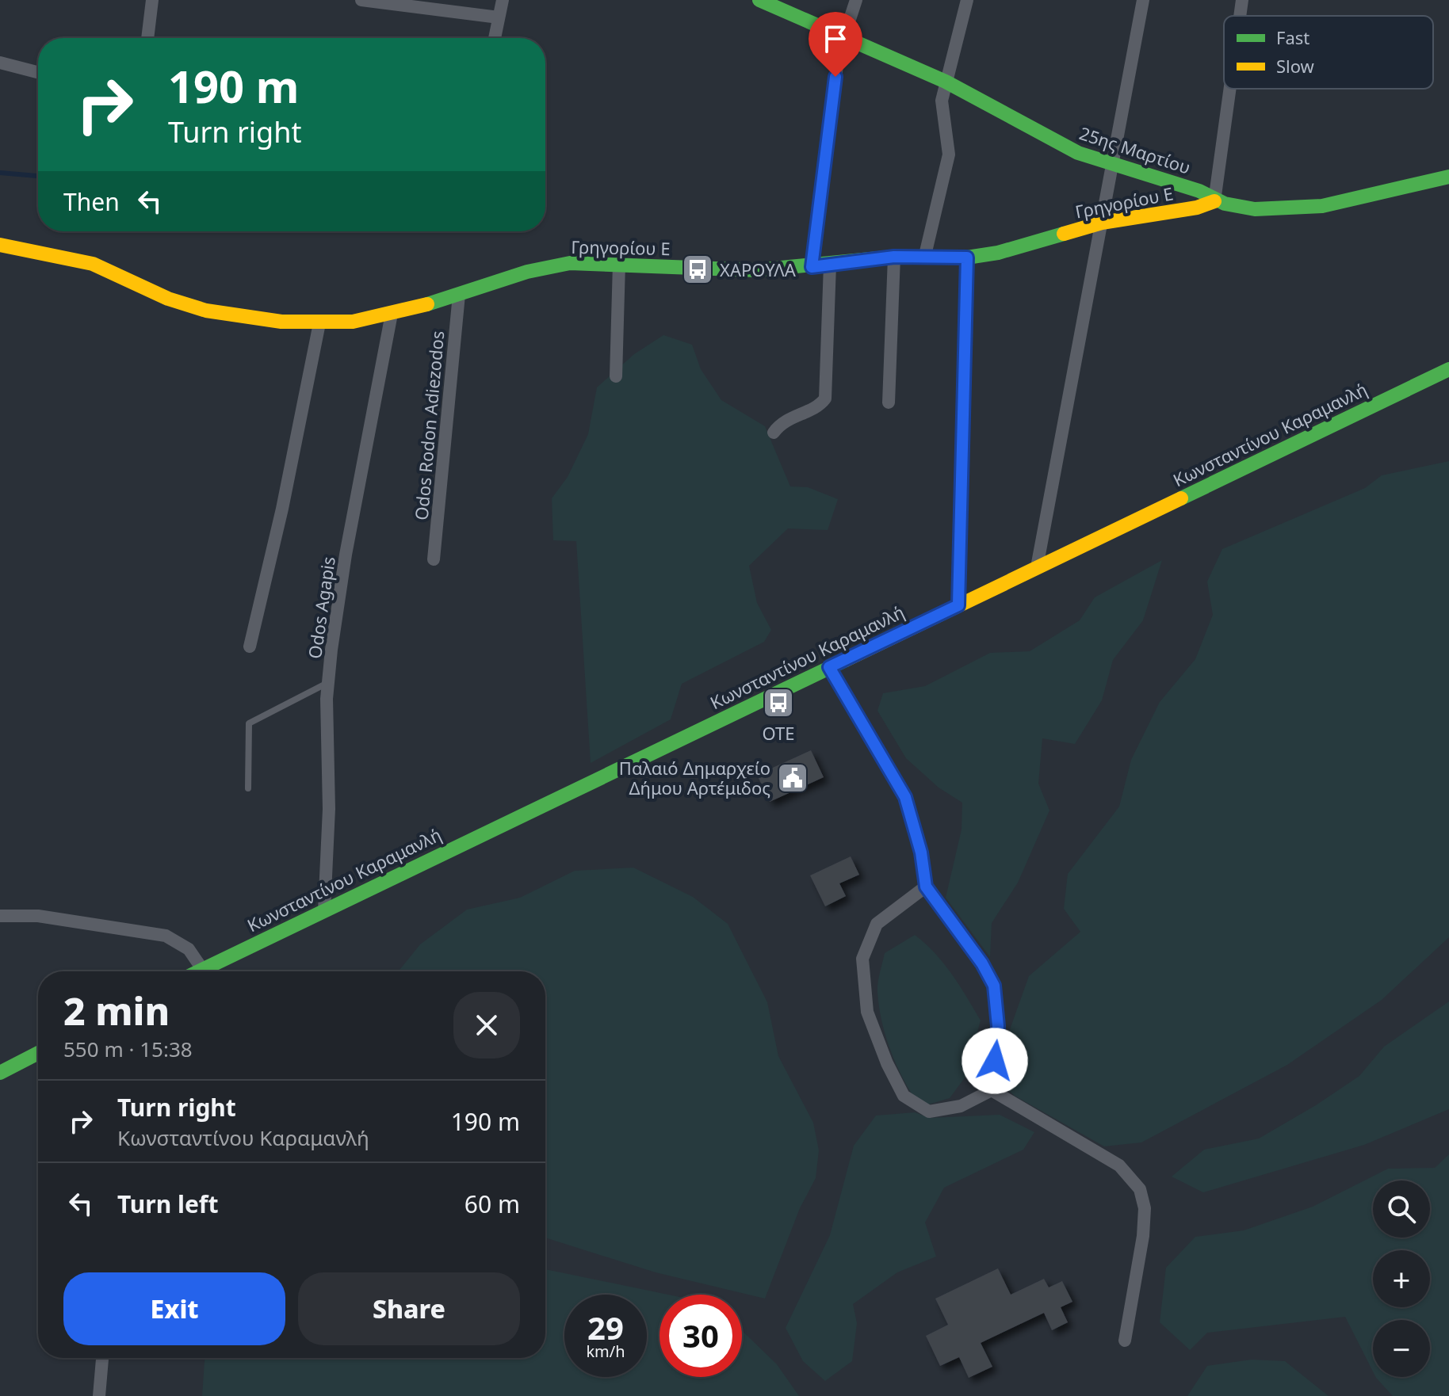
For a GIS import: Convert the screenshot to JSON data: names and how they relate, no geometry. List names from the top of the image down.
{
  "streets": {
    "street": [
      "25ης Μαρτίου",
      "Γρηγορίου Ε",
      "Odos Rodon Adiezodos",
      "Κωνσταντίνου Καραμανλή",
      "Odos Agapis"
    ]
  },
  "crossings": [
    ["25ης Μαρτίου", "Γρηγορίου Ε"],
    ["Γρηγορίου Ε", "Odos Rodon Adiezodos"],
    ["Γρηγορίου Ε", "Odos Agapis"],
    ["Κωνσταντίνου Καραμανλή", "Odos Agapis"]
  ],
  "places": {
    "bus stop": ["ΧΑΡΟΥΛΑ", "ΟΤΕ"],
    "public building": ["Παλαιό Δημαρχείο Δήμου Αρτέμιδος"]
  },
  "legend": ["Fast", "Slow"],
  "page": {
    "turn": ["190 m", "Turn right"],
    "then": "Then",
    "heading": ["2 min", "550 m · 15:38"],
    "list": [
      {
        "name": "Turn right",
        "note": "Κωνσταντίνου Καραμανλή",
        "value": "190 m"
      },
      {
        "name": "Turn left",
        "value": "60 m"
      }
    ],
    "map_buttons": ["+", "−"],
    "buttons": ["Exit", "Share"],
    "speed": "29 km/h",
    "limit": "30"
  }
}
